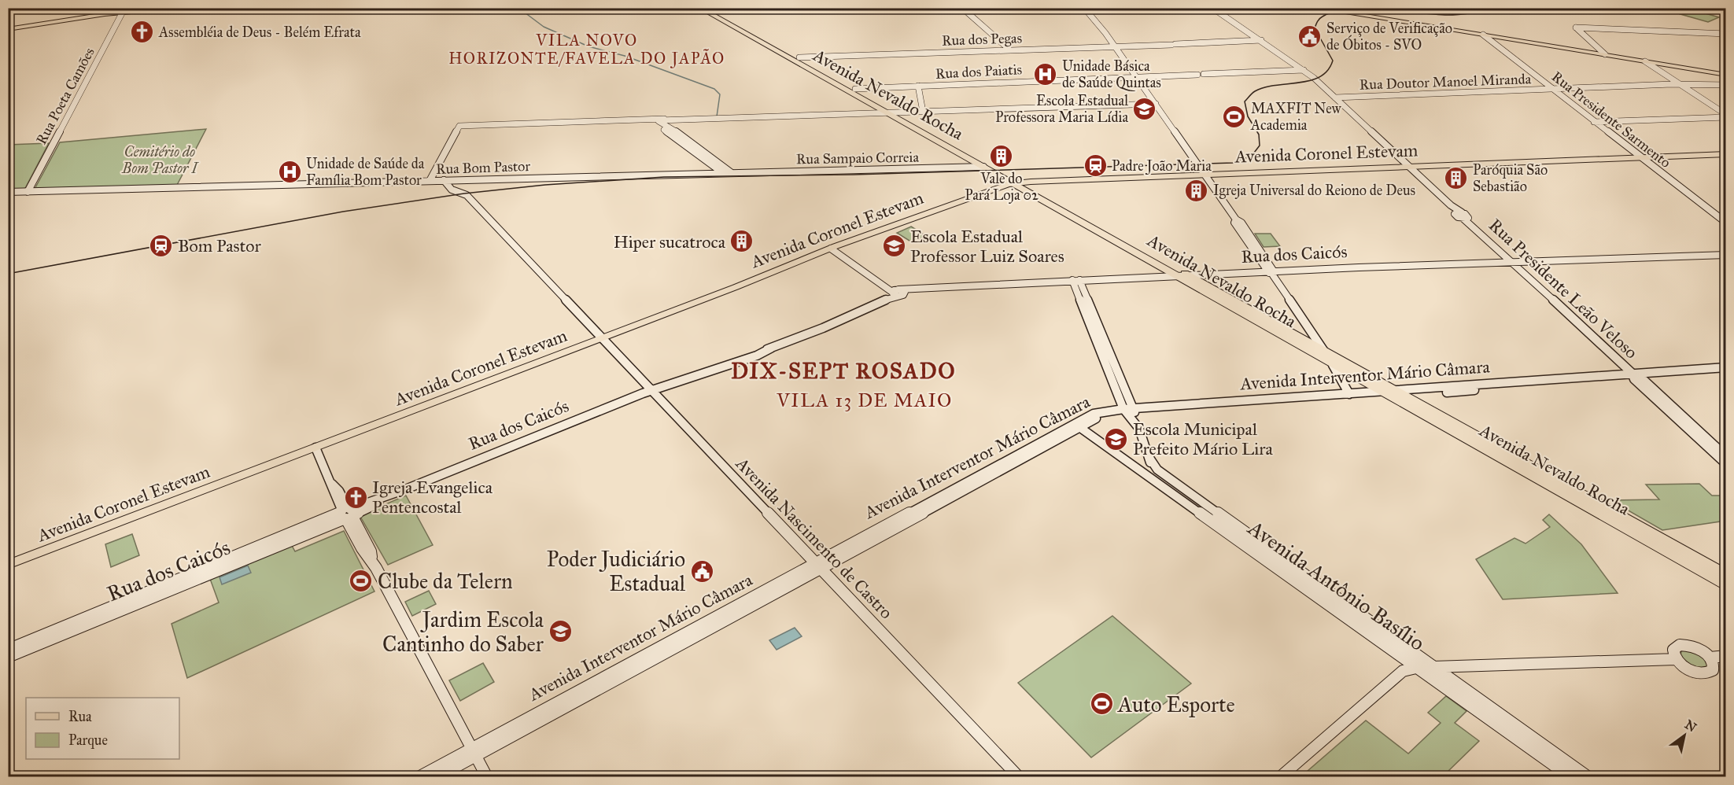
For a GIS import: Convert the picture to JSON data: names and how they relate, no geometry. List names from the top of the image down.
{
  "streets": {
    "highway": ["Avenida Nevaldo Rocha"],
    "main road": [
      "Rua dos Pegas",
      "Rua dos Paiatis",
      "Rua Doutor Manoel Miranda",
      "Rua Poeta Camões",
      "Rua Presidente Sarmento",
      "Avenida Coronel Estevam",
      "Rua Sampaio Correia",
      "Rua Bom Pastor",
      "Rua dos Caicós",
      "Rua Presidente Leão Veloso",
      "Avenida Interventor Mário Câmara",
      "Avenida Nascimento de Castro",
      "Avenida Antônio Basílio"
    ]
  },
  "crossings": [
    ["Rua dos Pegas", "Avenida Nevaldo Rocha"],
    ["Rua dos Pegas", "Rua Presidente Leão Veloso"],
    ["Rua dos Paiatis", "Avenida Nevaldo Rocha"],
    ["Rua dos Paiatis", "Rua Presidente Leão Veloso"],
    ["Rua Doutor Manoel Miranda", "Rua Presidente Sarmento"],
    ["Rua Doutor Manoel Miranda", "Rua Presidente Leão Veloso"],
    ["Avenida Nevaldo Rocha", "Avenida Coronel Estevam"],
    ["Avenida Nevaldo Rocha", "Rua Sampaio Correia"],
    ["Avenida Nevaldo Rocha", "Rua dos Caicós"],
    ["Avenida Nevaldo Rocha", "Avenida Interventor Mário Câmara"],
    ["Rua Poeta Camões", "Rua Bom Pastor"],
    ["Rua Presidente Sarmento", "Avenida Coronel Estevam"],
    ["Avenida Coronel Estevam", "Rua Presidente Leão Veloso"],
    ["Avenida Coronel Estevam", "Avenida Nascimento de Castro"],
    ["Rua Sampaio Correia", "Rua Bom Pastor"],
    ["Rua Bom Pastor", "Avenida Nascimento de Castro"],
    ["Rua dos Caicós", "Rua Presidente Leão Veloso"],
    ["Rua dos Caicós", "Avenida Nascimento de Castro"],
    ["Rua Presidente Leão Veloso", "Avenida Interventor Mário Câmara"],
    ["Avenida Interventor Mário Câmara", "Avenida Nascimento de Castro"],
    ["Avenida Interventor Mário Câmara", "Avenida Antônio Basílio"]
  ],
  "districts": ["VILA NOVO HORIZONTE/FAVELA DO JAPÃO", "DIX-SEPT ROSADO", "VILA 13 DE MAIO"],
  "parks": ["Cemitério do Bom Pastor I"],
  "places": {
    "church": ["Assembléia de Deus - Belém Efrata", "Igreja Evangelica Pentencostal"],
    "public building": ["Serviço de Verificação de Óbitos - SVO", "Poder Judiciário Estadual"],
    "hospital": ["Unidade Básica de Saúde Quintas", "Unidade de Saúde da Família Bom Pastor"],
    "school or university": [
      "Escola Estadual Professora Maria Lídia",
      "Escola Estadual Professor Luiz Soares",
      "Escola Municipal Prefeito Mário Lira",
      "Jardim Escola Cantinho do Saber"
    ],
    "sports": ["MAXFIT New Academia", "Clube da Telern", "Auto Esporte"],
    "building": [
      "Vale do Pará Loja 02",
      "Paróquia São Sebastião",
      "Igreja Universal do Reiono de Deus",
      "Hiper sucatroca"
    ],
    "station": ["Padre João Maria", "Bom Pastor"]
  },
  "legend": ["Rua", "Parque"],
  "north": "top right"
}
